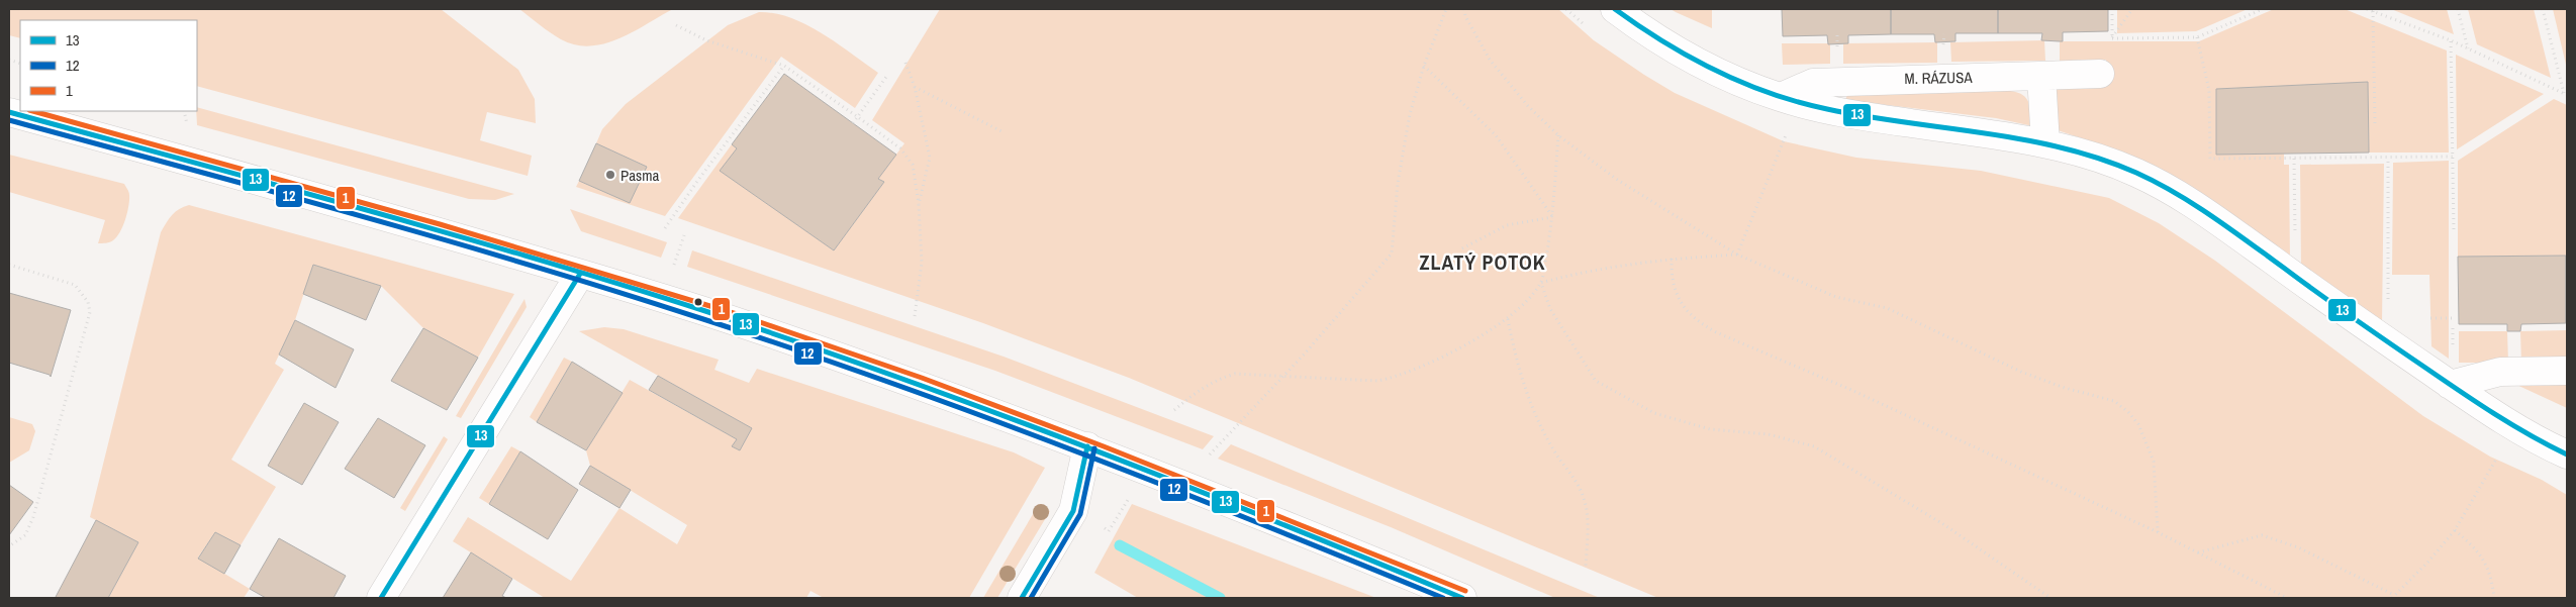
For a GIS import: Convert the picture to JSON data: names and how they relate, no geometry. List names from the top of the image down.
{
  "streets": {
    "street": ["M. RÁZUSA"]
  },
  "districts": ["ZLATÝ POTOK"],
  "places": ["Pasma"],
  "lines": ["transit line 13", "transit line 1", "transit line 12"],
  "legend": ["13", "12", "1"]
}
